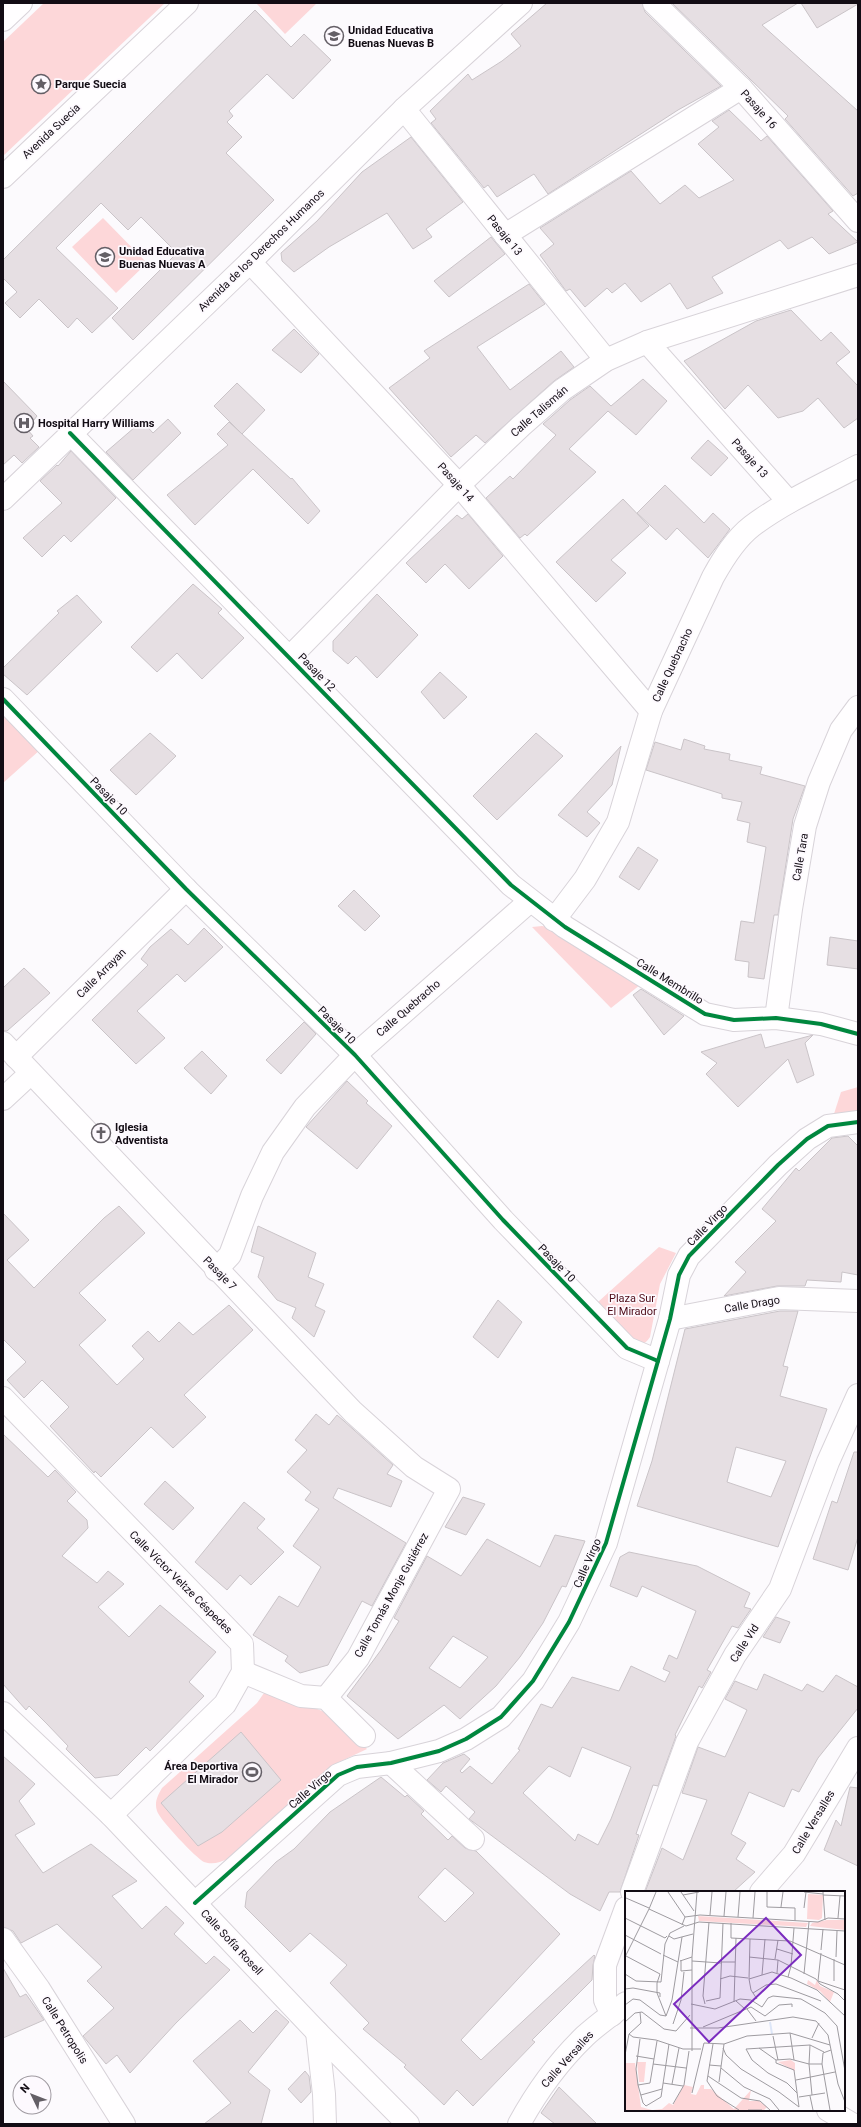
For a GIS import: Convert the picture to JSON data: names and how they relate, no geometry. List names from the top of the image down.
{
  "streets": {
    "street": [
      "Pasaje 16",
      "Avenida Suecia",
      "Pasaje 13",
      "Avenida de los Derechos Humanos",
      "Calle Talismán",
      "Pasaje 14",
      "Calle Quebracho",
      "Pasaje 12",
      "Pasaje 10",
      "Calle Tara",
      "Calle Arrayan",
      "Calle Membrillo",
      "Calle Virgo",
      "Pasaje 7",
      "Calle Drago",
      "Calle Víctor Veltze Céspedes",
      "Calle Tomás Monje Gutiérrez",
      "Calle Vid",
      "Calle Versalles",
      "Calle Sofía Rosell",
      "Calle Petropolis"
    ]
  },
  "crossings": [
    ["Pasaje 13", "Avenida de los Derechos Humanos"],
    ["Pasaje 13", "Calle Talismán"],
    ["Pasaje 13", "Calle Quebracho"],
    ["Avenida de los Derechos Humanos", "Pasaje 14"],
    ["Avenida de los Derechos Humanos", "Pasaje 12"],
    ["Calle Talismán", "Pasaje 14"],
    ["Calle Talismán", "Pasaje 12"],
    ["Pasaje 14", "Calle Quebracho"],
    ["Calle Quebracho", "Pasaje 12"],
    ["Calle Quebracho", "Pasaje 10"],
    ["Calle Quebracho", "Calle Membrillo"],
    ["Calle Quebracho", "Pasaje 7"],
    ["Pasaje 12", "Calle Membrillo"],
    ["Pasaje 10", "Calle Arrayan"],
    ["Pasaje 10", "Calle Virgo"],
    ["Calle Tara", "Calle Membrillo"],
    ["Calle Arrayan", "Pasaje 7"],
    ["Calle Virgo", "Calle Drago"],
    ["Calle Virgo", "Calle Sofía Rosell"],
    ["Pasaje 7", "Calle Tomás Monje Gutiérrez"]
  ],
  "parks": ["Plaza Sur El Mirador"],
  "places": {
    "school or university": ["Unidad Educativa Buenas Nuevas B", "Unidad Educativa Buenas Nuevas A"],
    "place": ["Parque Suecia"],
    "hospital": ["Hospital Harry Williams"],
    "church": ["Iglesia Adventista"],
    "sports": ["Área Deportiva El Mirador"]
  },
  "north": "top left"
}
